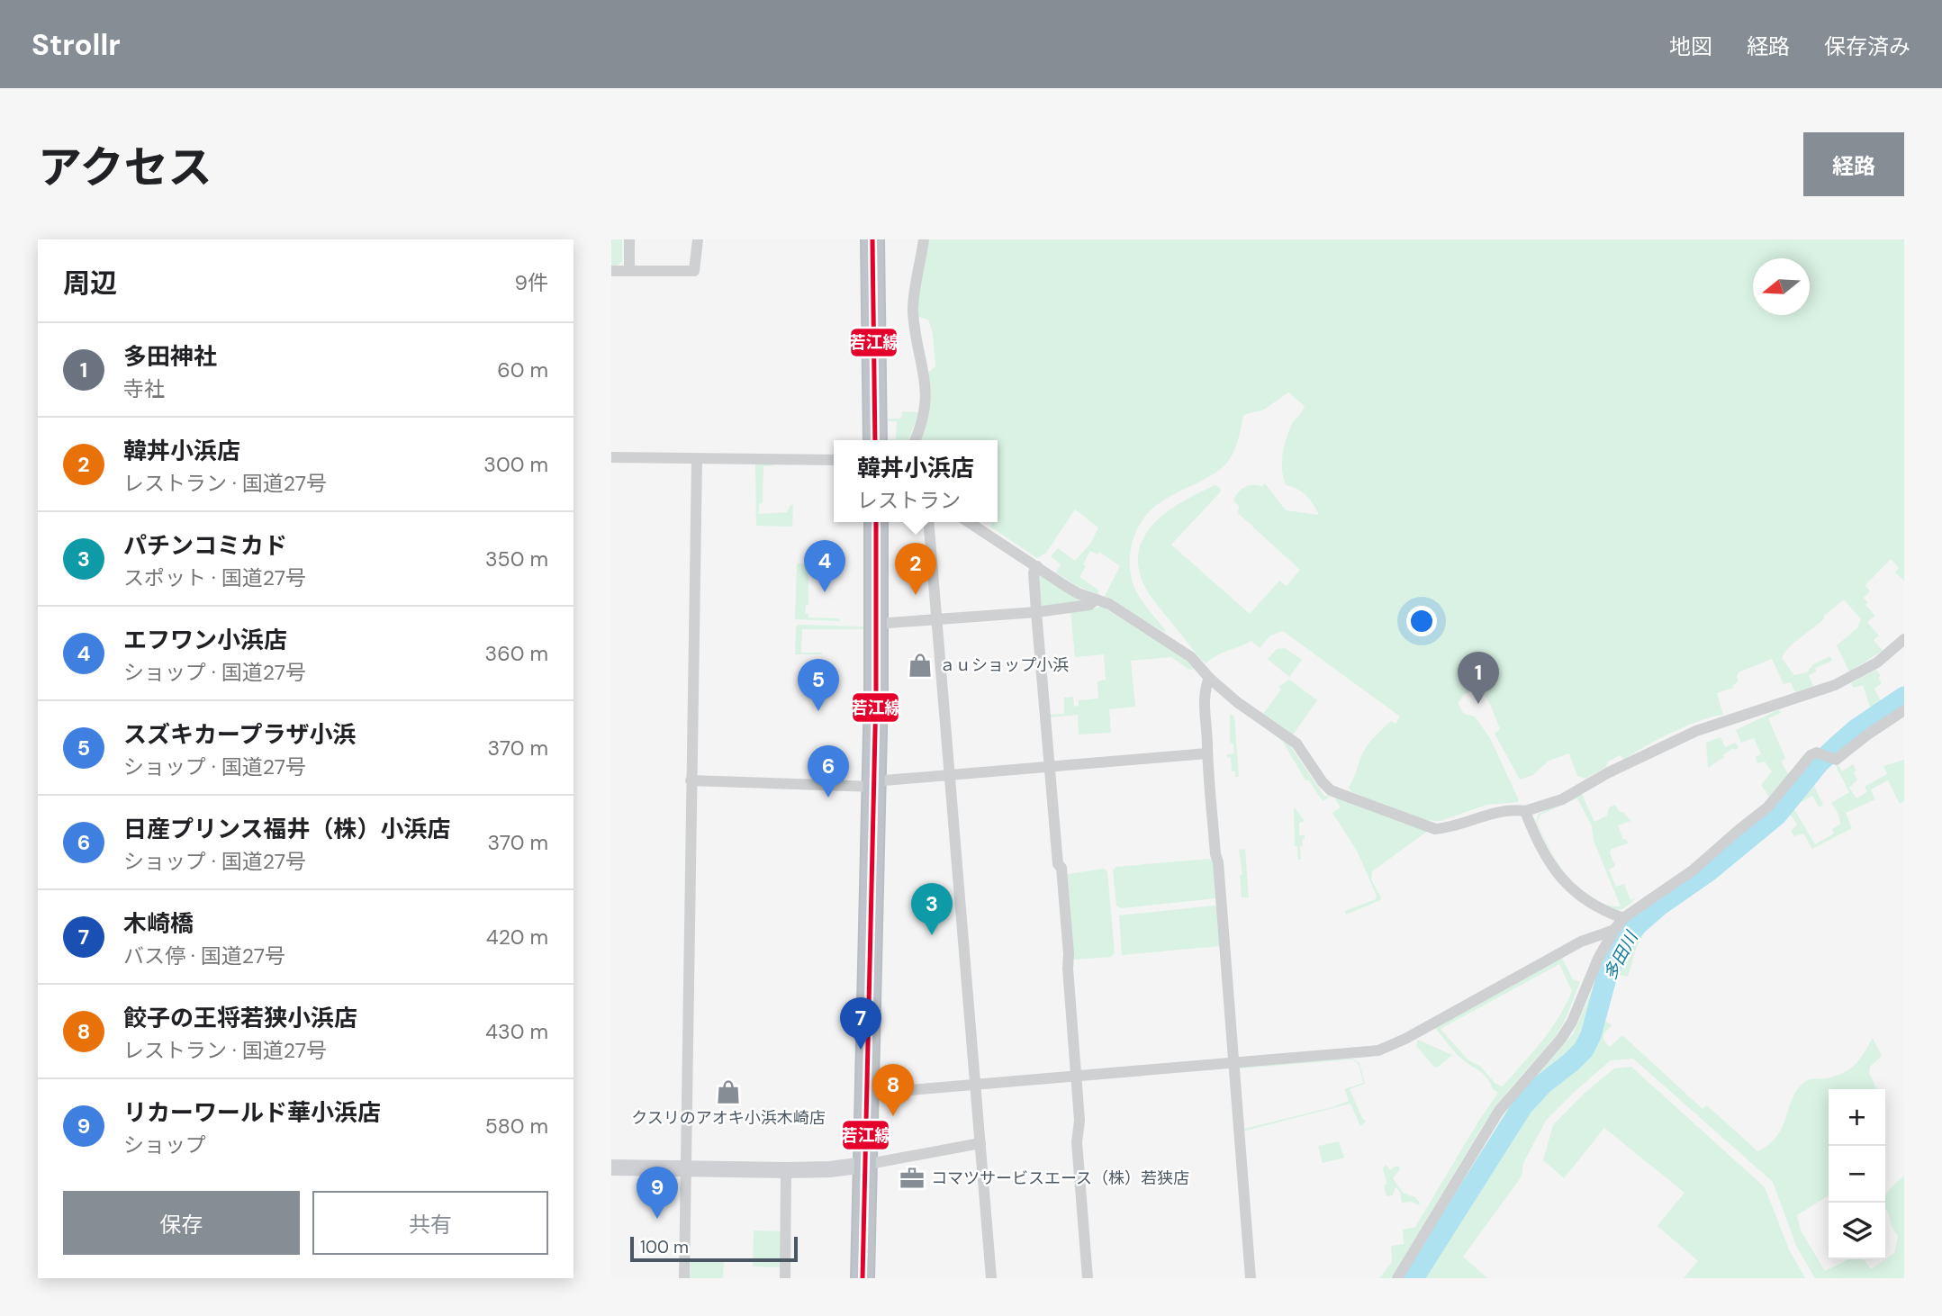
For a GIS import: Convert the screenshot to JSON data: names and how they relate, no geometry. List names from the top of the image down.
{
  "water": ["多田川"],
  "places": {
    "shop": ["ａｕショップ小浜", "クスリのアオキ小浜木崎店"],
    "office": ["コマツサービスエース（株）若狭店"]
  },
  "lines": ["transit line 若江線"],
  "scale_bar": "100 m",
  "north": "left",
  "page": {
    "header": "Strollr",
    "nav": ["地図", "経路", "保存済み"],
    "title": "アクセス",
    "buttons": [
      "経路",
      ["保存", "共有"]
    ],
    "heading": ["周辺", "9件"],
    "list": [
      {
        "mark": "1",
        "name": "多田神社",
        "note": "寺社",
        "value": "60 m"
      },
      {
        "mark": "2",
        "name": "韓丼小浜店",
        "note": "レストラン · 国道27号",
        "value": "300 m"
      },
      {
        "mark": "3",
        "name": "パチンコミカド",
        "note": "スポット · 国道27号",
        "value": "350 m"
      },
      {
        "mark": "4",
        "name": "エフワン小浜店",
        "note": "ショップ · 国道27号",
        "value": "360 m"
      },
      {
        "mark": "5",
        "name": "スズキカープラザ小浜",
        "note": "ショップ · 国道27号",
        "value": "370 m"
      },
      {
        "mark": "6",
        "name": "日産プリンス福井（株）小浜店",
        "note": "ショップ · 国道27号",
        "value": "370 m"
      },
      {
        "mark": "7",
        "name": "木崎橋",
        "note": "バス停 · 国道27号",
        "value": "420 m"
      },
      {
        "mark": "8",
        "name": "餃子の王将若狭小浜店",
        "note": "レストラン · 国道27号",
        "value": "430 m"
      },
      {
        "mark": "9",
        "name": "リカーワールド華小浜店",
        "note": "ショップ",
        "value": "580 m"
      }
    ],
    "popup": ["韓丼小浜店", "レストラン"],
    "pins": [
      "4",
      "2",
      "1",
      "5",
      "6",
      "3",
      "7",
      "8",
      "9"
    ],
    "map_buttons": ["+", "−"],
    "scale": "100 m"
  }
}
